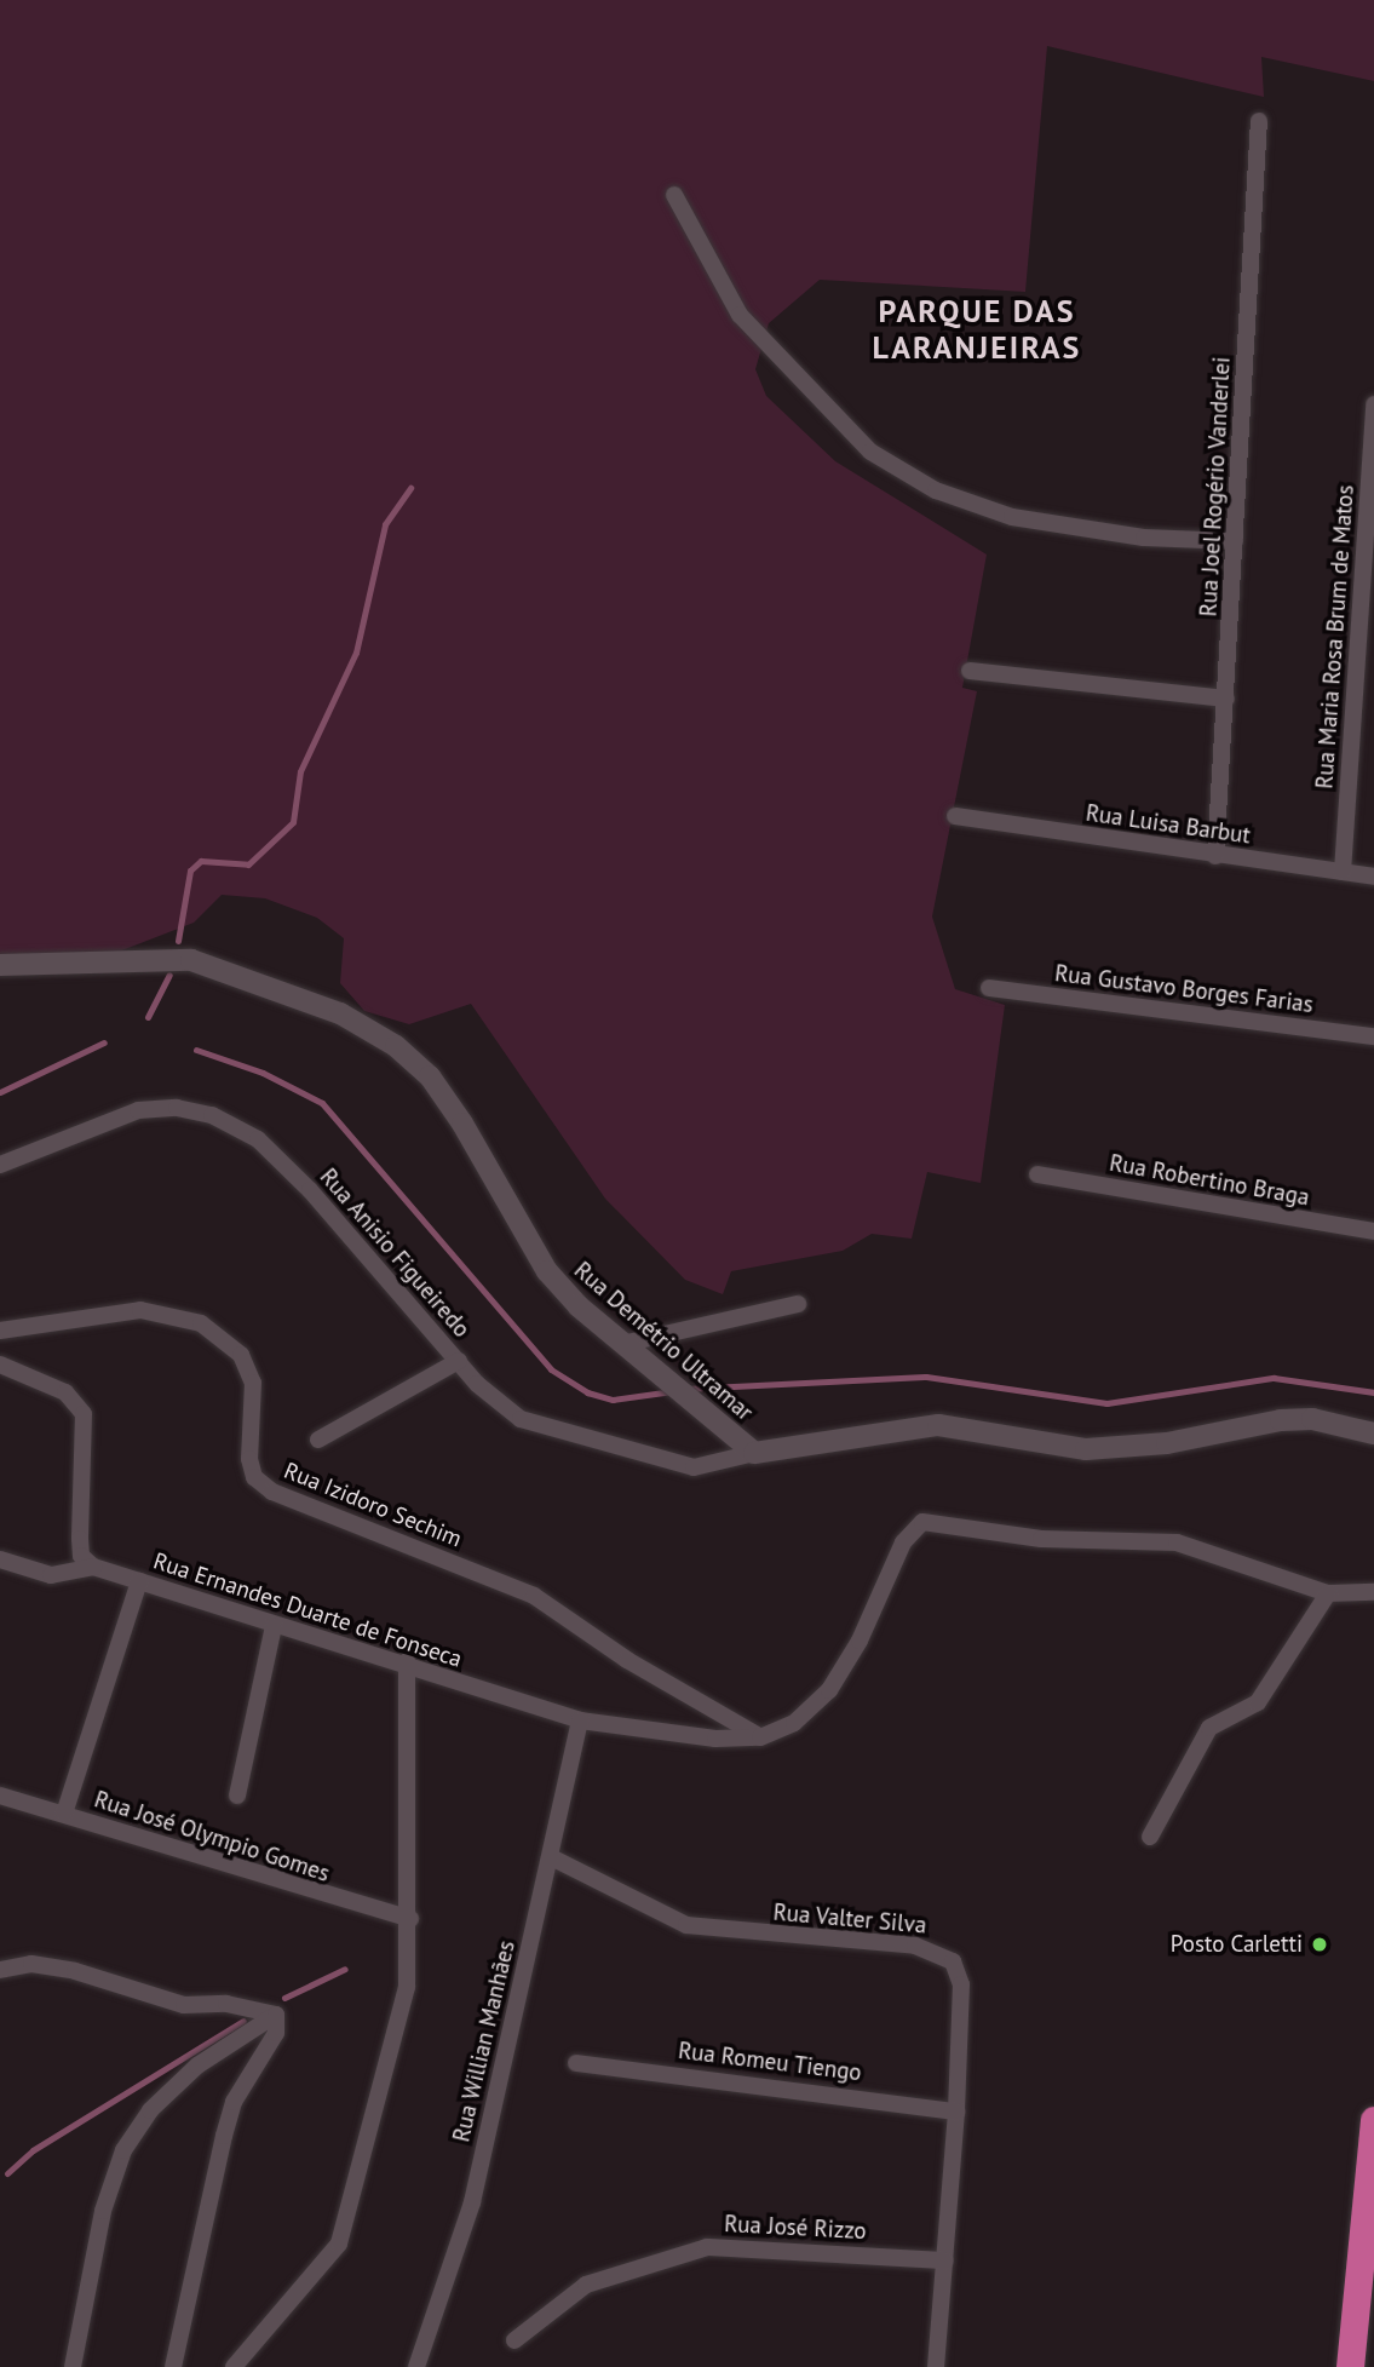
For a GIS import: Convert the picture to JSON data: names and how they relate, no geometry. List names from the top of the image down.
{
  "streets": {
    "street": [
      "Rua Joel Rogério Vanderlei",
      "Rua Maria Rosa Brum de Matos",
      "Rua Luisa Barbut",
      "Rua Gustavo Borges Farias",
      "Rua Robertino Braga",
      "Rua Anisio Figueiredo",
      "Rua Demétrio Ultramar",
      "Rua Izidoro Sechim",
      "Rua Ernandes Duarte de Fonseca",
      "Rua José Olympio Gomes",
      "Rua Valter Silva",
      "Rua Willian Manhães",
      "Rua Romeu Tiengo",
      "Rua José Rizzo"
    ]
  },
  "crossings": [
    ["Rua Joel Rogério Vanderlei", "Rua Luisa Barbut"],
    ["Rua Maria Rosa Brum de Matos", "Rua Luisa Barbut"],
    ["Rua Anisio Figueiredo", "Rua Demétrio Ultramar"],
    ["Rua Izidoro Sechim", "Rua Ernandes Duarte de Fonseca"],
    ["Rua Ernandes Duarte de Fonseca", "Rua Willian Manhães"],
    ["Rua Valter Silva", "Rua Willian Manhães"],
    ["Rua Valter Silva", "Rua Romeu Tiengo"],
    ["Rua Valter Silva", "Rua José Rizzo"]
  ],
  "districts": ["PARQUE DAS LARANJEIRAS"],
  "places": ["Posto Carletti"]
}
